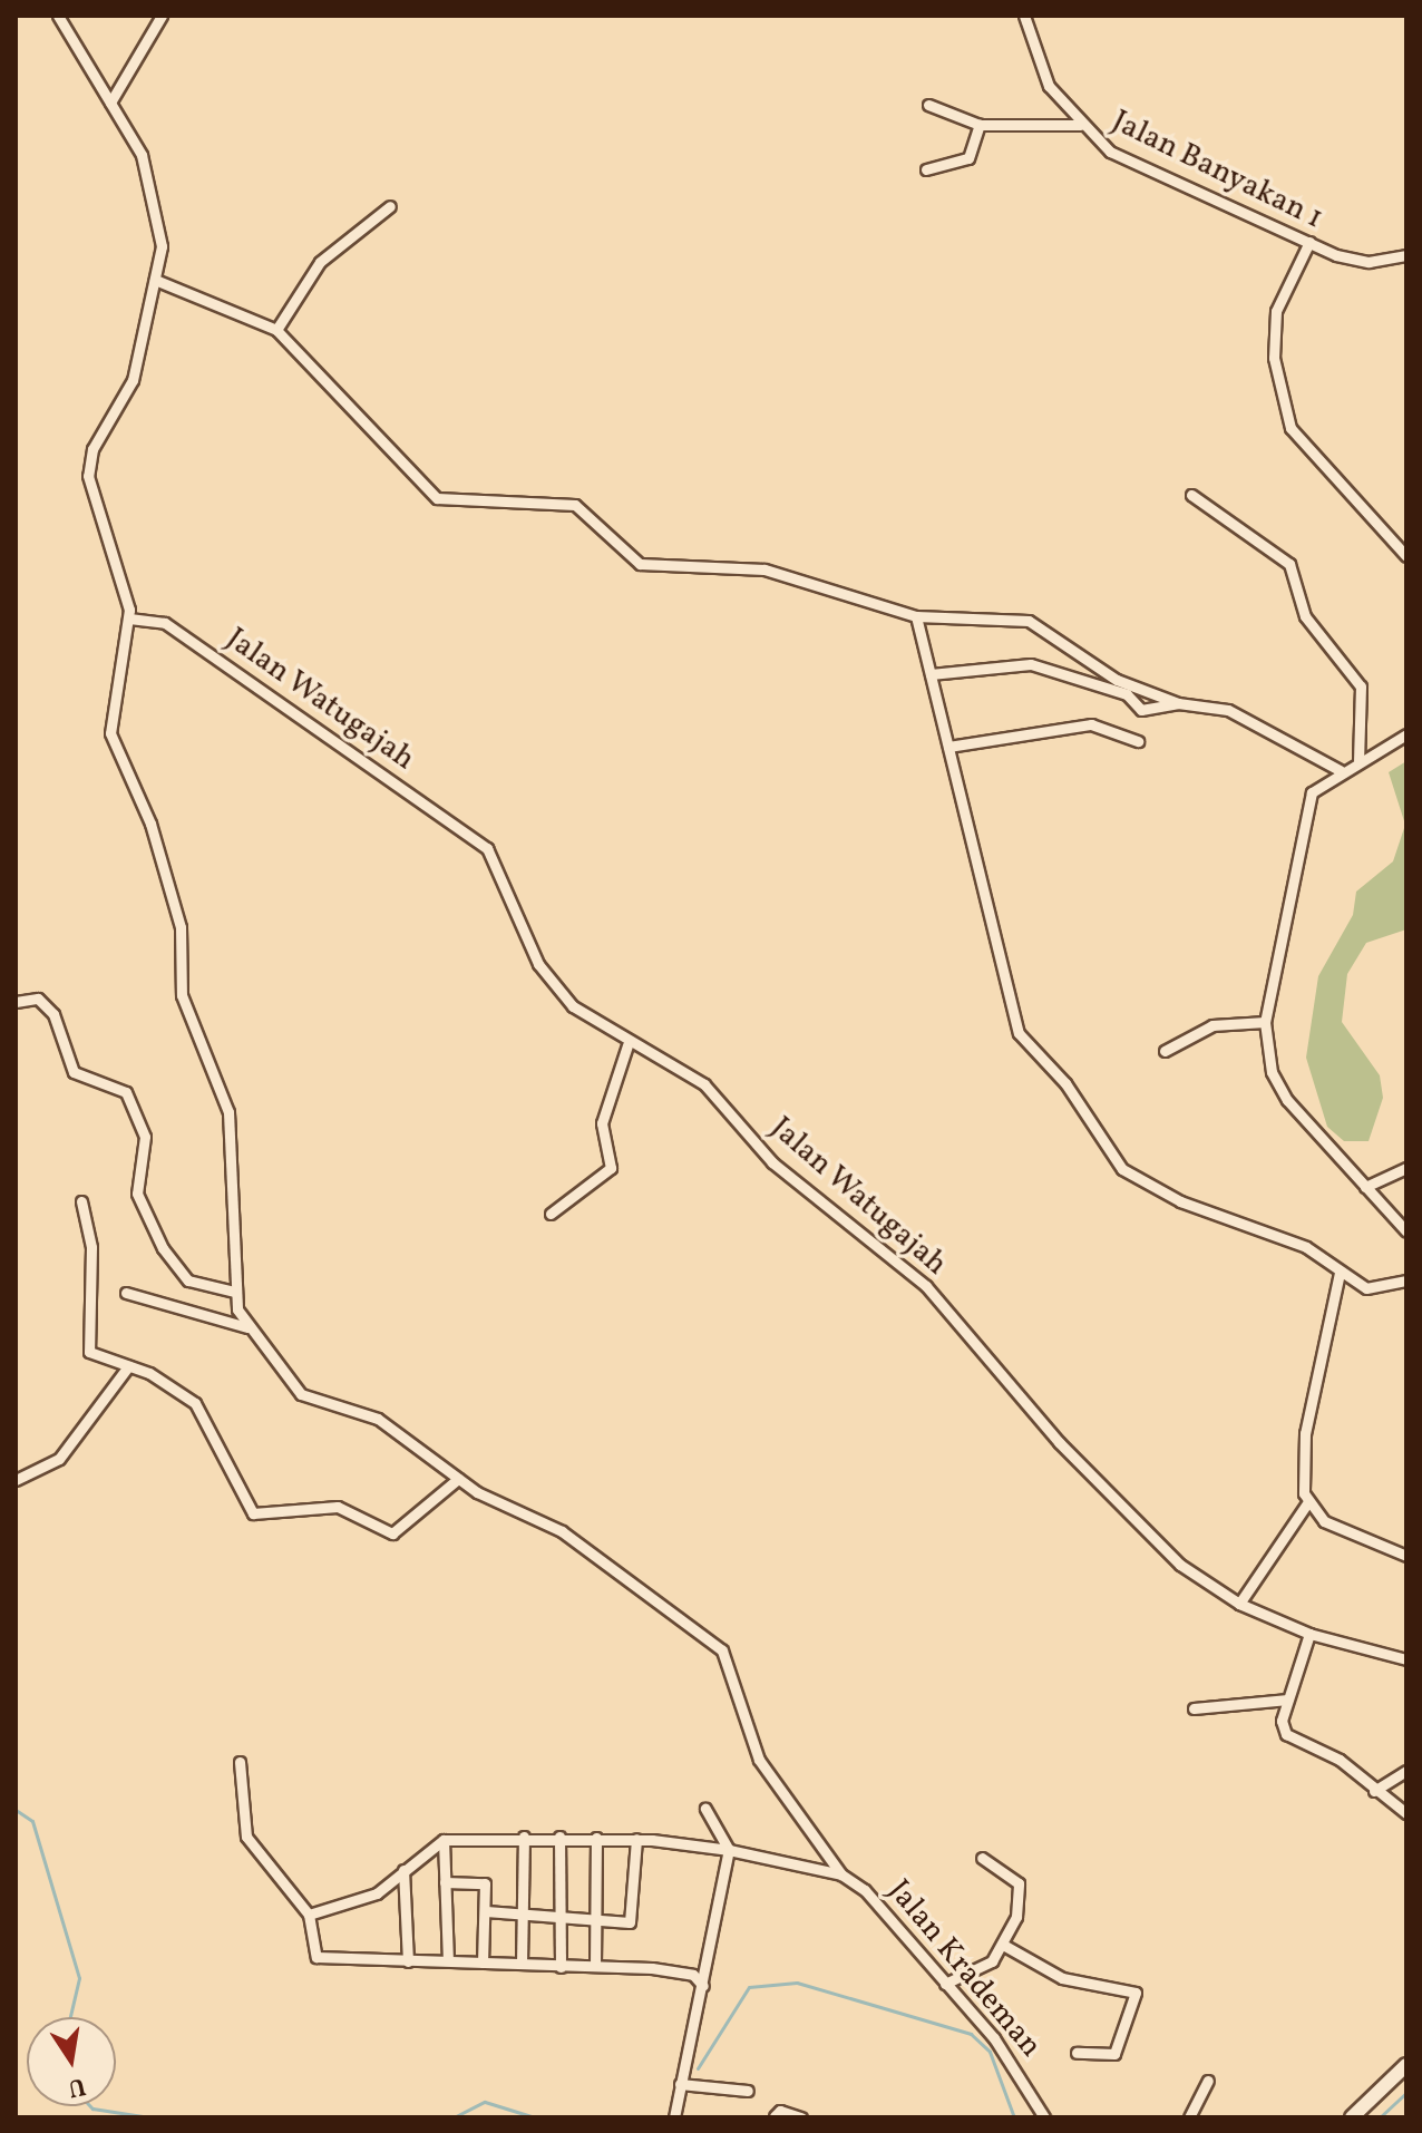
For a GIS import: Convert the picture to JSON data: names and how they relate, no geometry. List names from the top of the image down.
{
  "streets": {
    "street": ["Jalan Banyakan 1", "Jalan Watugajah", "Jalan Krademan"]
  },
  "north": "bottom"
}
